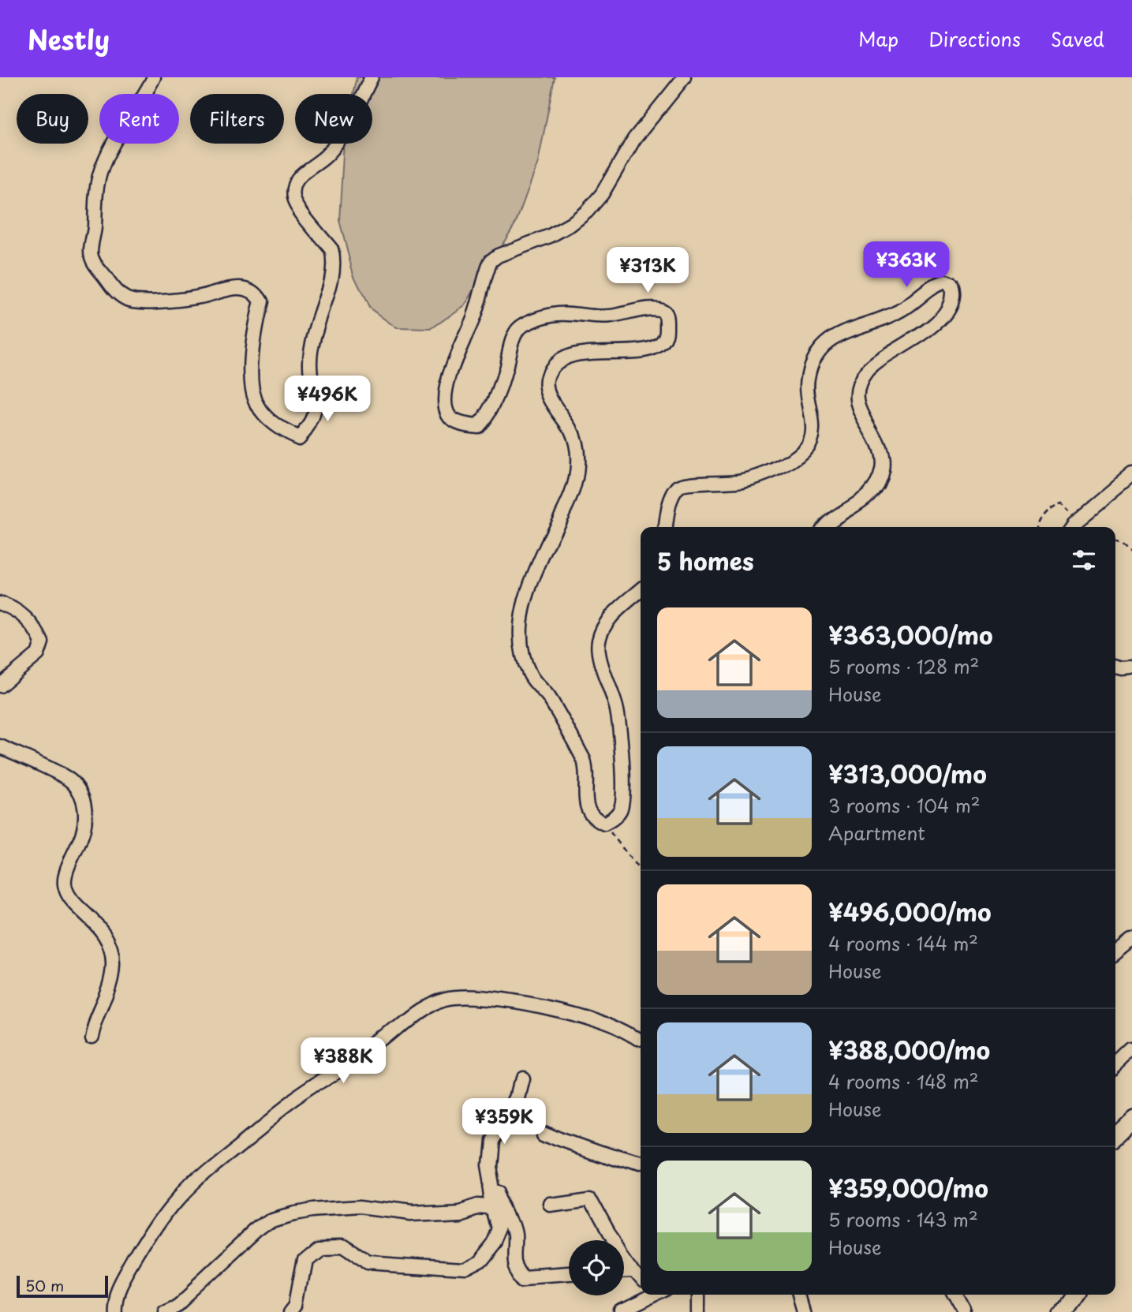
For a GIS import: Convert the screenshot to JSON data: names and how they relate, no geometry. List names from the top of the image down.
{
  "scale_bar": "50 m",
  "page": {
    "header": "Nestly",
    "nav": ["Map", "Directions", "Saved"],
    "chip": [
      "Buy",
      "Rent",
      "Filters",
      "New"
    ],
    "price": [
      "¥363K",
      "¥313K",
      "¥496K",
      "¥388K",
      "¥359K"
    ],
    "heading": "5 homes",
    "list": [
      {
        "name": "¥363,000/mo",
        "note": "5 rooms · 128 m² · House"
      },
      {
        "name": "¥313,000/mo",
        "note": "3 rooms · 104 m² · Apartment"
      },
      {
        "name": "¥496,000/mo",
        "note": "4 rooms · 144 m² · House"
      },
      {
        "name": "¥388,000/mo",
        "note": "4 rooms · 148 m² · House"
      },
      {
        "name": "¥359,000/mo",
        "note": "5 rooms · 143 m² · House"
      }
    ],
    "scale": "50 m"
  }
}
